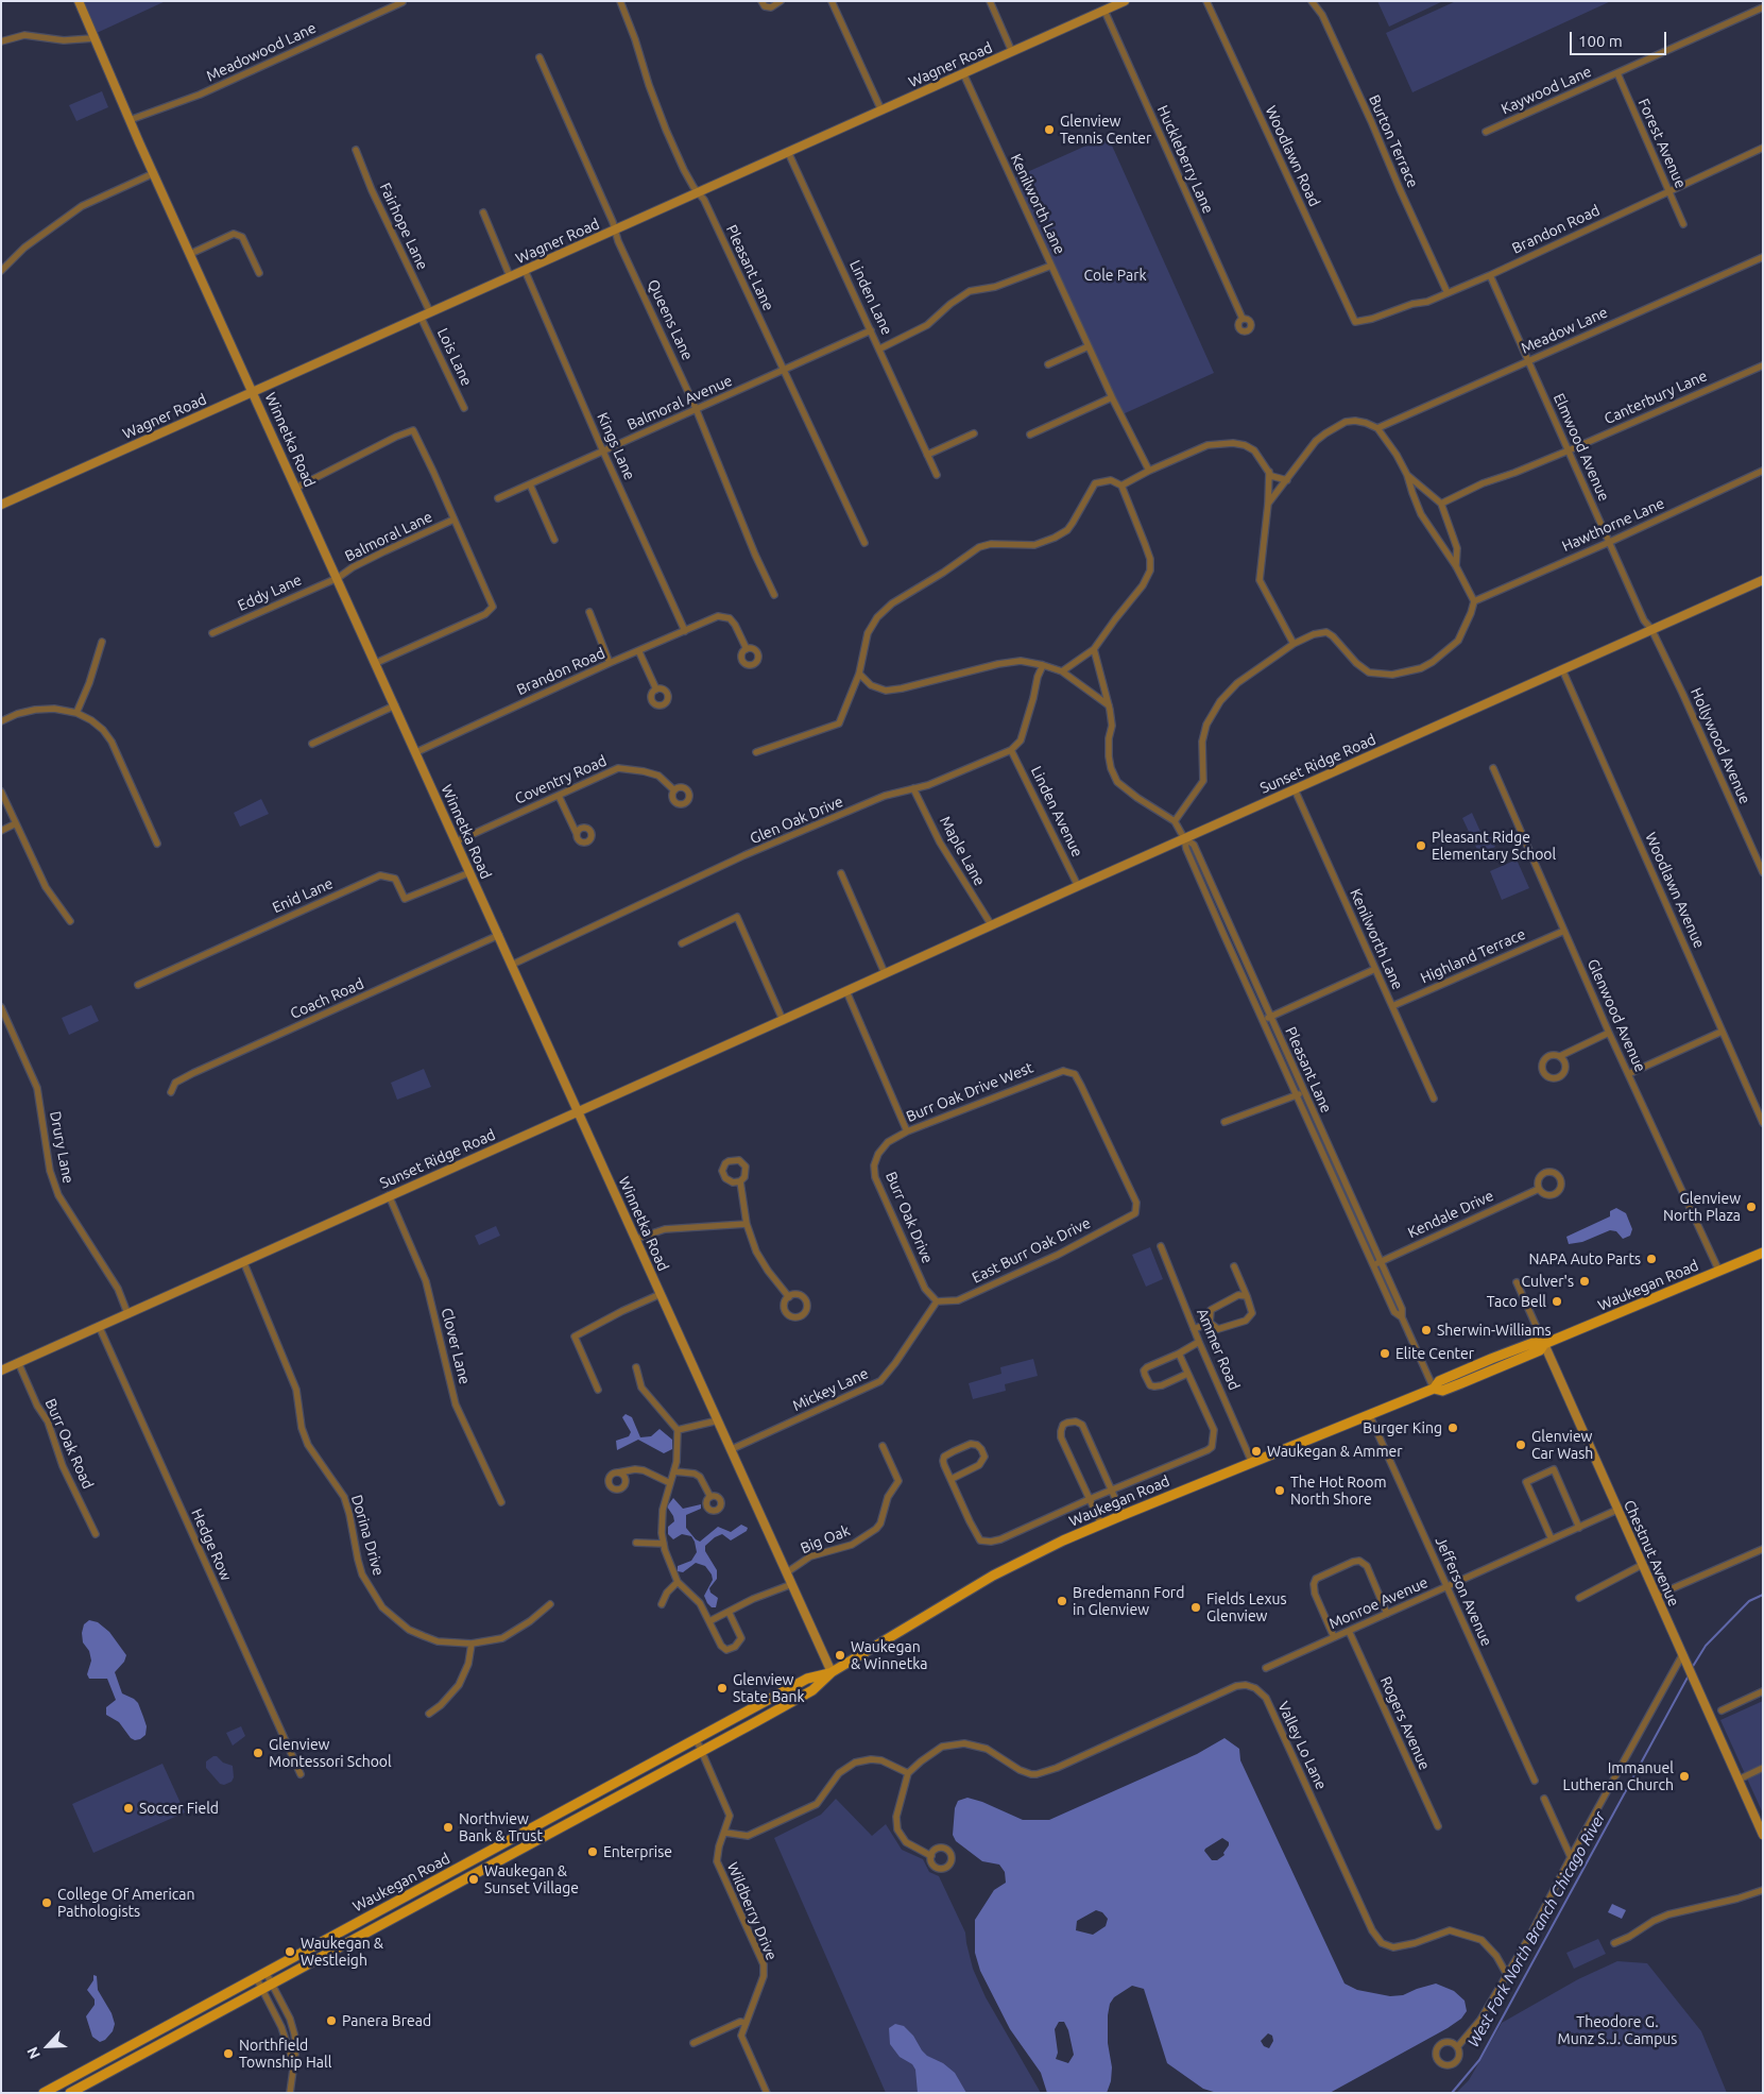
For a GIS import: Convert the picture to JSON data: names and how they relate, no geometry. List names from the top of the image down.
{
  "streets": {
    "main road": ["Waukegan Road"],
    "street": [
      "Meadowood Lane",
      "Wagner Road",
      "Kaywood Lane",
      "Burton Terrace",
      "Forest Avenue",
      "Woodlawn Road",
      "Huckleberry Lane",
      "Kenilworth Lane",
      "Fairhope Lane",
      "Brandon Road",
      "Pleasant Lane",
      "Linden Lane",
      "Queens Lane",
      "Meadow Lane",
      "Lois Lane",
      "Canterbury Lane",
      "Balmoral Avenue",
      "Winnetka Road",
      "Kings Lane",
      "Elmwood Avenue",
      "Hawthorne Lane",
      "Balmoral Lane",
      "Eddy Lane",
      "Hollywood Avenue",
      "Sunset Ridge Road",
      "Coventry Road",
      "Linden Avenue",
      "Glen Oak Drive",
      "Maple Lane",
      "Woodlawn Avenue",
      "Enid Lane",
      "Highland Terrace",
      "Coach Road",
      "Glenwood Avenue",
      "Burr Oak Drive West",
      "Drury Lane",
      "Kendale Drive",
      "Burr Oak Drive",
      "East Burr Oak Drive",
      "Clover Lane",
      "Ammer Road",
      "Mickey Lane",
      "Burr Oak Road",
      "Dorina Drive",
      "Big Oak",
      "Hedge Row",
      "Chestnut Avenue",
      "Jefferson Avenue",
      "Monroe Avenue",
      "Rogers Avenue",
      "Valley Lo Lane",
      "Wildberry Drive"
    ]
  },
  "crossings": [
    ["Meadowood Lane", "Winnetka Road"],
    ["Wagner Road", "Huckleberry Lane"],
    ["Wagner Road", "Kenilworth Lane"],
    ["Wagner Road", "Fairhope Lane"],
    ["Wagner Road", "Pleasant Lane"],
    ["Wagner Road", "Linden Lane"],
    ["Wagner Road", "Queens Lane"],
    ["Wagner Road", "Lois Lane"],
    ["Wagner Road", "Winnetka Road"],
    ["Wagner Road", "Kings Lane"],
    ["Kaywood Lane", "Forest Avenue"],
    ["Burton Terrace", "Brandon Road"],
    ["Forest Avenue", "Brandon Road"],
    ["Woodlawn Road", "Brandon Road"],
    ["Kenilworth Lane", "Sunset Ridge Road"],
    ["Kenilworth Lane", "Highland Terrace"],
    ["Brandon Road", "Winnetka Road"],
    ["Brandon Road", "Kings Lane"],
    ["Brandon Road", "Elmwood Avenue"],
    ["Pleasant Lane", "Balmoral Avenue"],
    ["Pleasant Lane", "Sunset Ridge Road"],
    ["Pleasant Lane", "Kendale Drive"],
    ["Pleasant Lane", "Waukegan Road"],
    ["Linden Lane", "Balmoral Avenue"],
    ["Queens Lane", "Balmoral Avenue"],
    ["Meadow Lane", "Elmwood Avenue"],
    ["Canterbury Lane", "Elmwood Avenue"],
    ["Balmoral Avenue", "Kings Lane"],
    ["Winnetka Road", "Balmoral Lane"],
    ["Winnetka Road", "Eddy Lane"],
    ["Winnetka Road", "Sunset Ridge Road"],
    ["Winnetka Road", "Coventry Road"],
    ["Winnetka Road", "Glen Oak Drive"],
    ["Winnetka Road", "Enid Lane"],
    ["Winnetka Road", "Coach Road"],
    ["Winnetka Road", "Waukegan Road"],
    ["Winnetka Road", "Mickey Lane"],
    ["Winnetka Road", "Big Oak"],
    ["Elmwood Avenue", "Hawthorne Lane"],
    ["Elmwood Avenue", "Hollywood Avenue"],
    ["Elmwood Avenue", "Sunset Ridge Road"],
    ["Balmoral Lane", "Eddy Lane"],
    ["Hollywood Avenue", "Sunset Ridge Road"],
    ["Sunset Ridge Road", "Linden Avenue"],
    ["Sunset Ridge Road", "Maple Lane"],
    ["Sunset Ridge Road", "Woodlawn Avenue"],
    ["Sunset Ridge Road", "Drury Lane"],
    ["Sunset Ridge Road", "Clover Lane"],
    ["Sunset Ridge Road", "Burr Oak Road"],
    ["Sunset Ridge Road", "Dorina Drive"],
    ["Sunset Ridge Road", "Hedge Row"],
    ["Linden Avenue", "Glen Oak Drive"],
    ["Glen Oak Drive", "Maple Lane"],
    ["Highland Terrace", "Glenwood Avenue"],
    ["Glenwood Avenue", "Waukegan Road"],
    ["Burr Oak Drive West", "Burr Oak Drive"],
    ["Burr Oak Drive West", "East Burr Oak Drive"],
    ["Burr Oak Drive", "East Burr Oak Drive"],
    ["Burr Oak Drive", "Mickey Lane"],
    ["East Burr Oak Drive", "Mickey Lane"],
    ["Waukegan Road", "Ammer Road"],
    ["Waukegan Road", "Chestnut Avenue"],
    ["Waukegan Road", "Jefferson Avenue"],
    ["Waukegan Road", "Wildberry Drive"],
    ["Chestnut Avenue", "Monroe Avenue"],
    ["Jefferson Avenue", "Monroe Avenue"],
    ["Monroe Avenue", "Rogers Avenue"]
  ],
  "water": ["West Fork North Branch Chicago River"],
  "parks": ["Cole Park", "Theodore G. Munz S.J. Campus"],
  "places": [
    "Glenview Tennis Center",
    "Pleasant Ridge Elementary School",
    "Glenview North Plaza",
    "NAPA Auto Parts",
    "Culver's",
    "Taco Bell",
    "Sherwin-Williams",
    "Elite Center",
    "Burger King",
    "Glenview Car Wash",
    "Waukegan & Ammer",
    "The Hot Room North Shore",
    "Bredemann Ford in Glenview",
    "Fields Lexus Glenview",
    "Waukegan & Winnetka",
    "Glenview State Bank",
    "Glenview Montessori School",
    "Immanuel Lutheran Church",
    "Soccer Field",
    "Northview Bank & Trust",
    "Enterprise",
    "Waukegan & Sunset Village",
    "College Of American Pathologists",
    "Waukegan & Westleigh",
    "Panera Bread",
    "Northfield Township Hall"
  ],
  "scale_bar": "100 m",
  "north": "bottom left"
}
